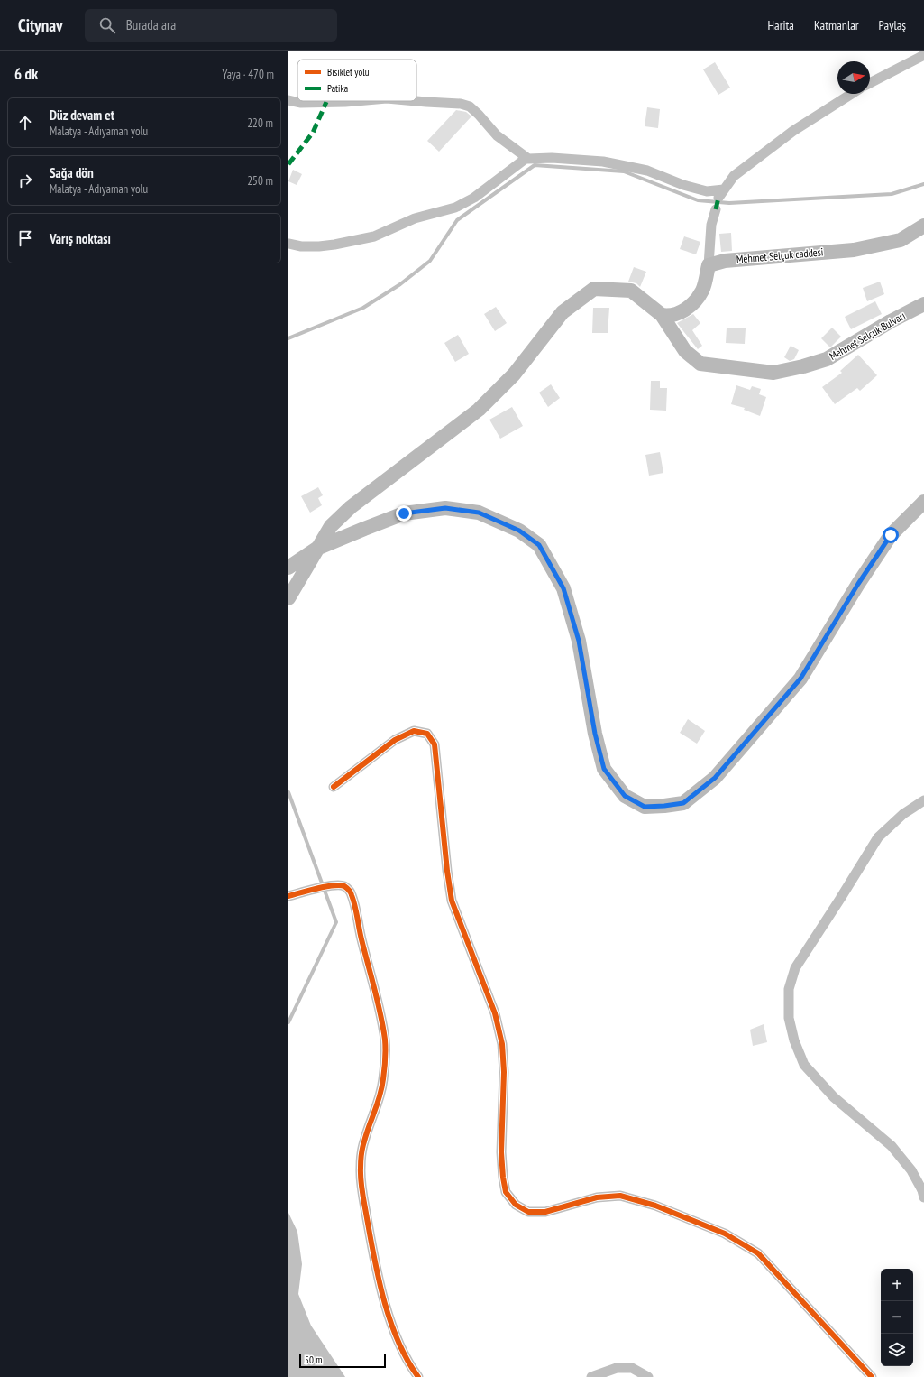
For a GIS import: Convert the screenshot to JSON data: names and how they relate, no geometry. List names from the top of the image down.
{
  "streets": {
    "main road": ["Mehmet Selçuk caddesi", "Mehmet Selçuk Bulvarı"]
  },
  "legend": ["Bisiklet yolu", "Patika"],
  "scale_bar": "50 m",
  "north": "right",
  "page": {
    "header": "Citynav",
    "search": "Burada ara",
    "nav": ["Harita", "Katmanlar", "Paylaş"],
    "heading": ["6 dk", "Yaya · 470 m"],
    "list": [
      ["Düz devam et", "Malatya - Adıyaman yolu", "220 m"],
      ["Sağa dön", "Malatya - Adıyaman yolu", "250 m"],
      "Varış noktası"
    ],
    "map_buttons": ["+", "−"],
    "scale": "50 m"
  }
}
